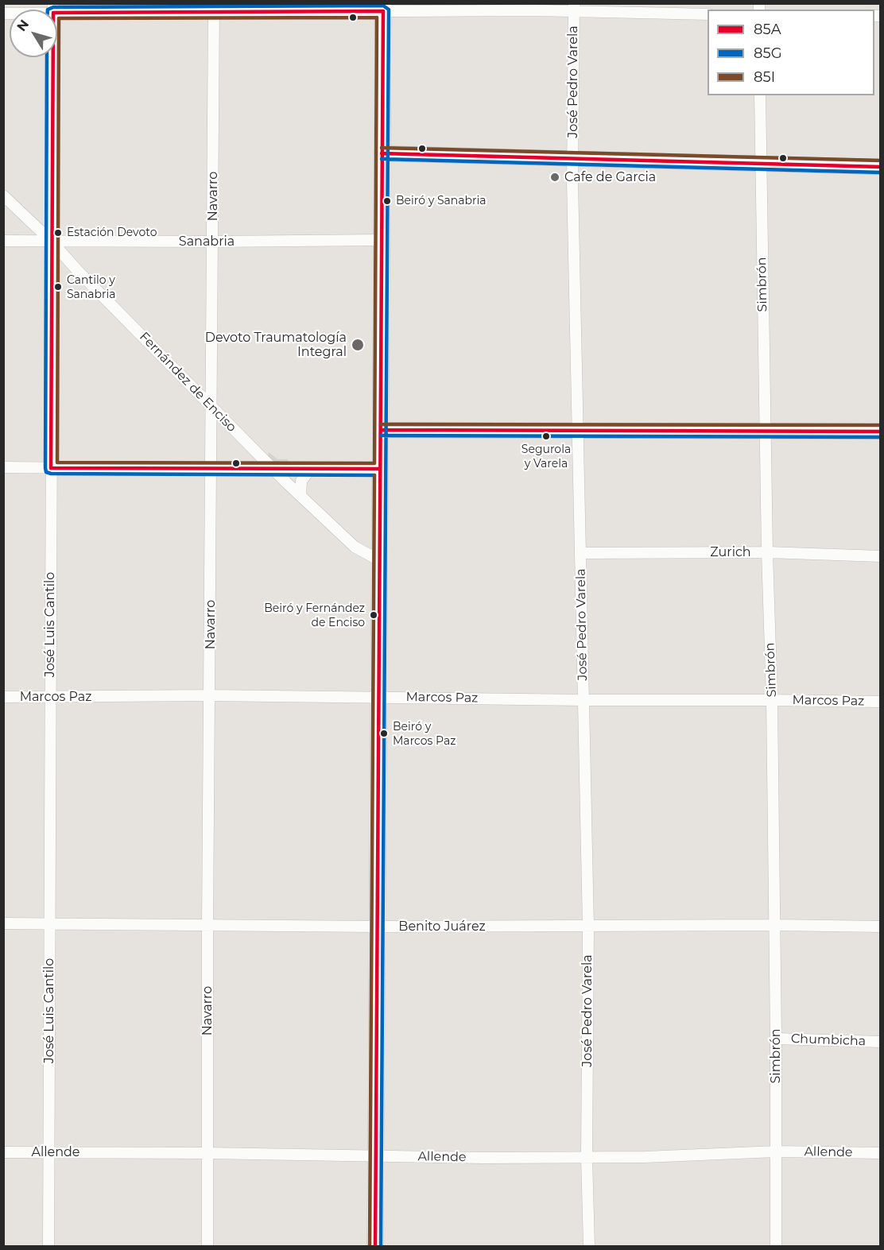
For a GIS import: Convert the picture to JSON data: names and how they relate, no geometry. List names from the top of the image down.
{
  "streets": {
    "street": [
      "José Pedro Varela",
      "Navarro",
      "Sanabria",
      "Simbrón",
      "Fernández de Enciso",
      "Zurich",
      "José Luis Cantilo",
      "Marcos Paz",
      "Benito Juárez",
      "Chumbicha",
      "Allende"
    ]
  },
  "crossings": [
    ["José Pedro Varela", "Zurich"],
    ["José Pedro Varela", "Marcos Paz"],
    ["José Pedro Varela", "Benito Juárez"],
    ["José Pedro Varela", "Allende"],
    ["Navarro", "Sanabria"],
    ["Navarro", "Fernández de Enciso"],
    ["Navarro", "Marcos Paz"],
    ["Navarro", "Benito Juárez"],
    ["Navarro", "Allende"],
    ["Sanabria", "Fernández de Enciso"],
    ["Sanabria", "José Luis Cantilo"],
    ["Simbrón", "Zurich"],
    ["Simbrón", "Marcos Paz"],
    ["Simbrón", "Benito Juárez"],
    ["Simbrón", "Chumbicha"],
    ["Simbrón", "Allende"],
    ["Fernández de Enciso", "José Luis Cantilo"],
    ["José Luis Cantilo", "Marcos Paz"],
    ["José Luis Cantilo", "Benito Juárez"],
    ["José Luis Cantilo", "Allende"]
  ],
  "places": [
    "Cafe de Garcia",
    "Beiró y Sanabria",
    "Estación Devoto",
    "Cantilo y Sanabria",
    "Devoto Traumatología Integral",
    "Segurola y Varela",
    "Beiró y Fernández de Enciso",
    "Beiró y Marcos Paz"
  ],
  "lines": ["transit line 85G", "transit line 85A", "transit line 85I"],
  "legend": ["85A", "85G", "85I"],
  "north": "top left"
}
